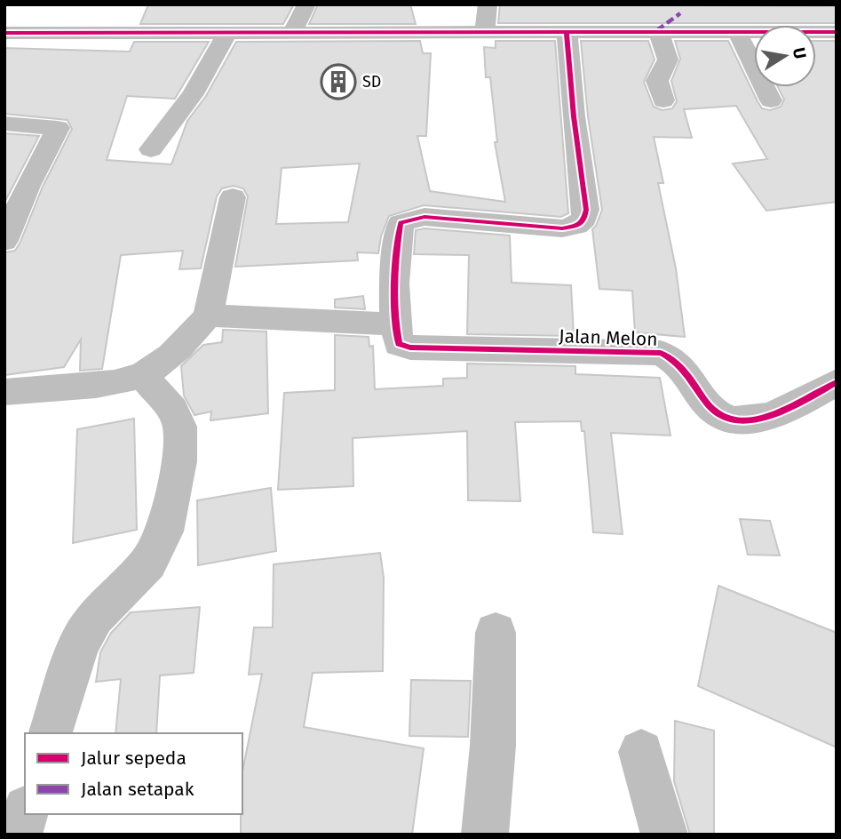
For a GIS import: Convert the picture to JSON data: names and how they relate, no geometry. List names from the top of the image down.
{
  "streets": {
    "street": ["Jalan Melon"]
  },
  "places": {
    "building": ["SD"]
  },
  "legend": ["Jalur sepeda", "Jalan setapak"],
  "north": "right"
}
